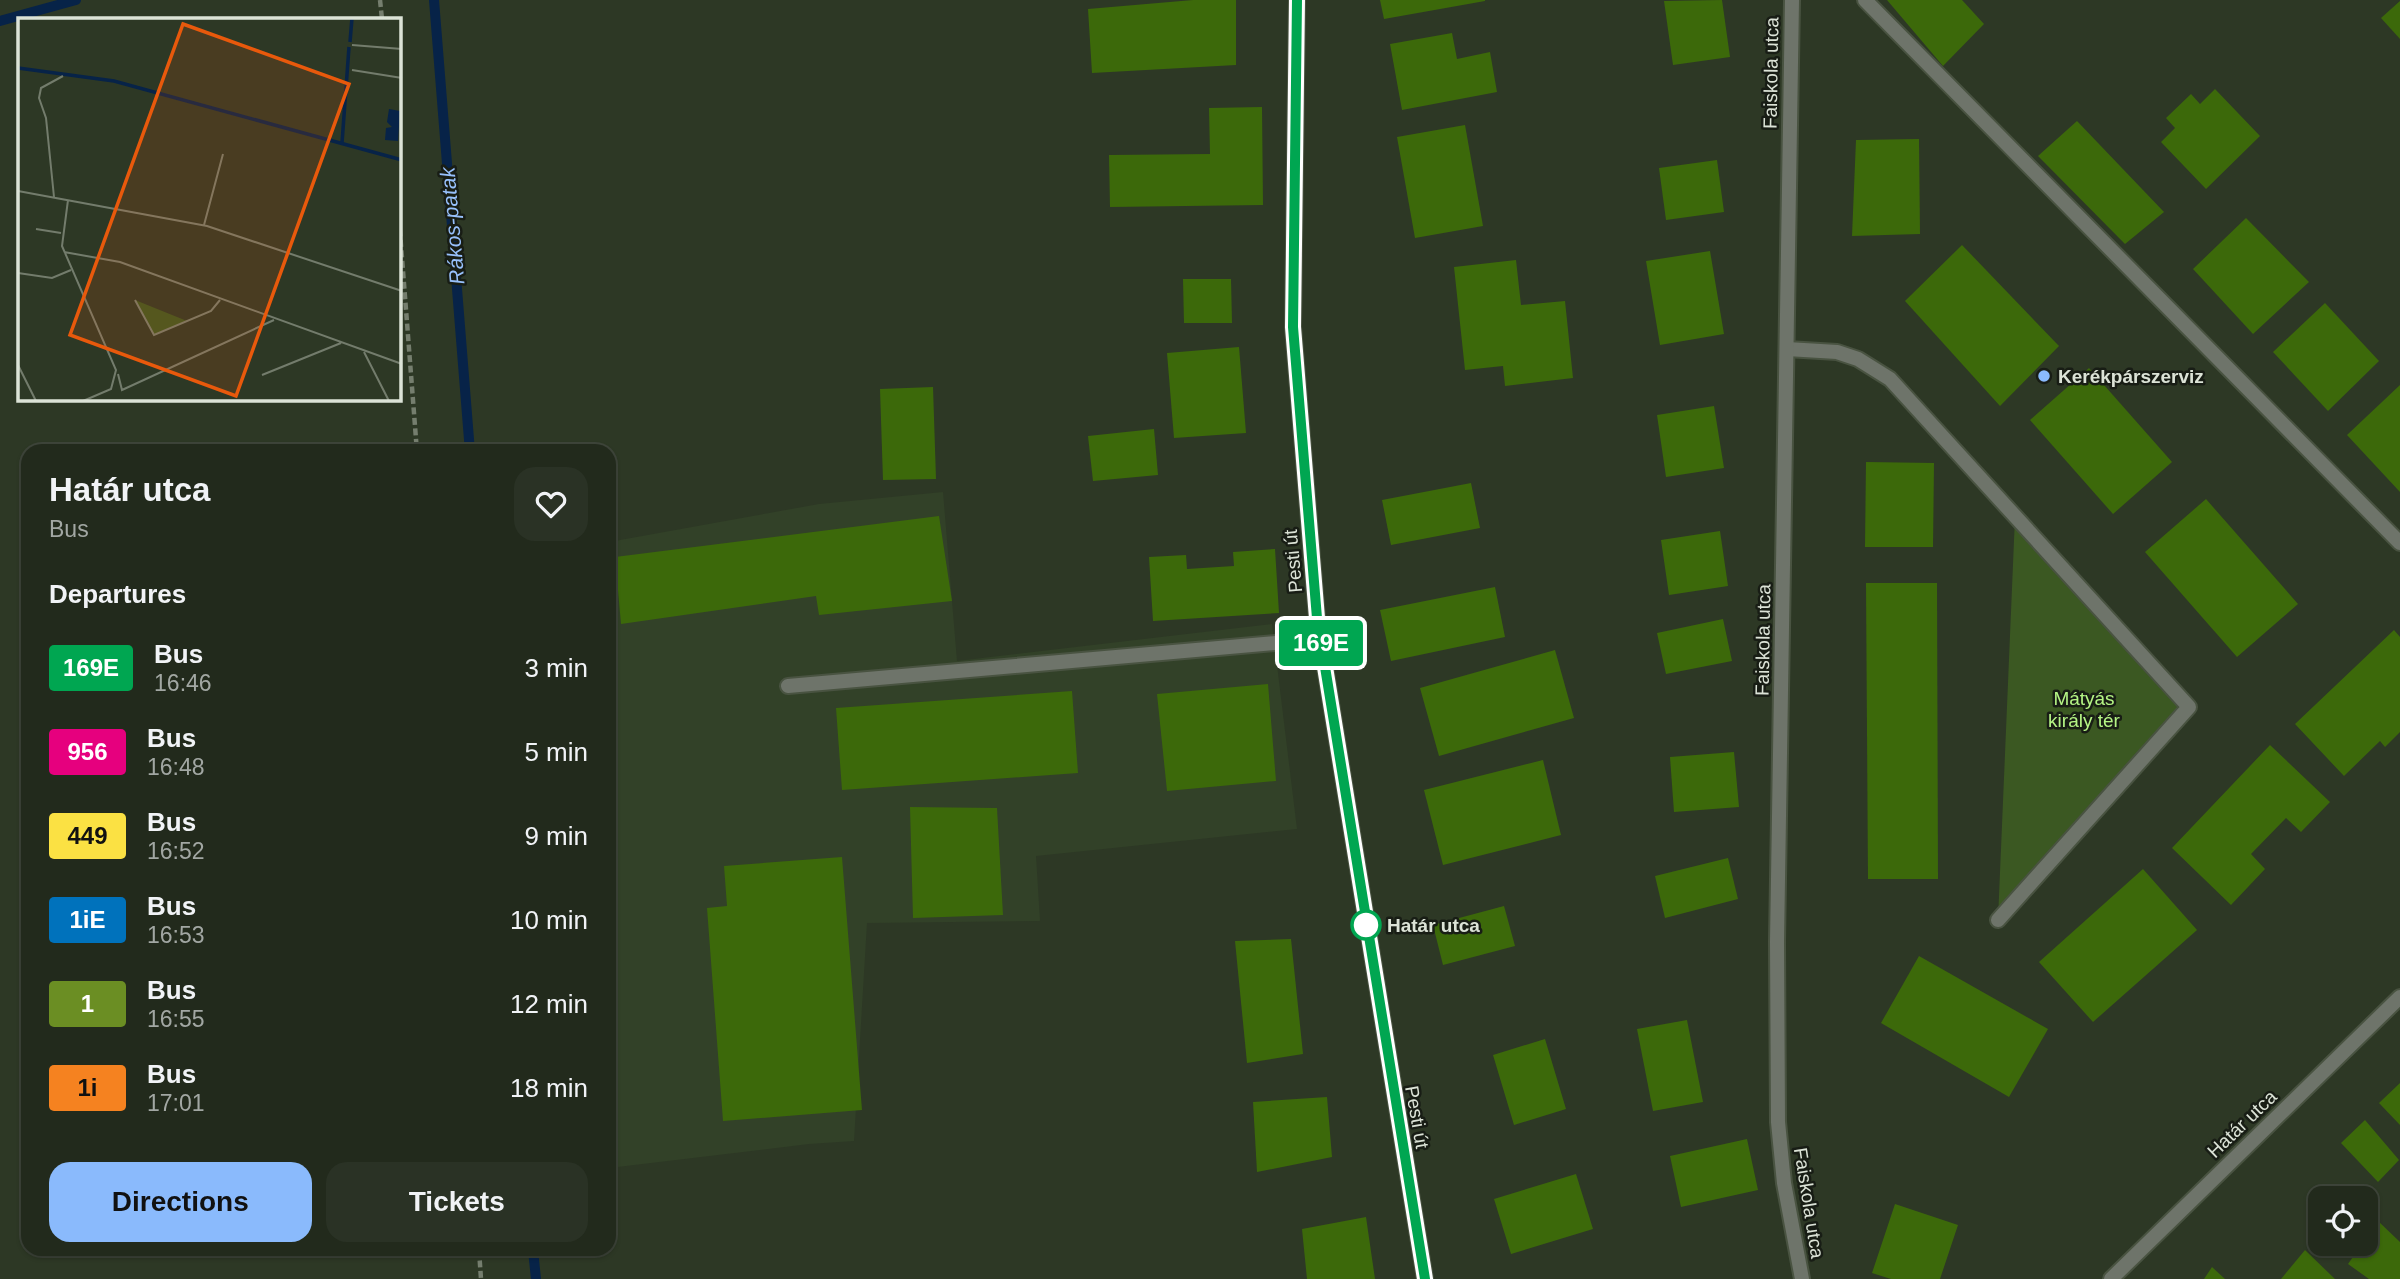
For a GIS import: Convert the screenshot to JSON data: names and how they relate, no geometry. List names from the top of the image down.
{
  "streets": {
    "main road": ["Pesti út"],
    "street": ["Faiskola utca", "Határ utca"]
  },
  "water": ["Rákos-patak"],
  "parks": ["Mátyás király tér"],
  "places": ["Kerékpárszerviz", "Határ utca"],
  "lines": ["bus line 169E"],
  "page": {
    "on_map": "169E",
    "heading": [
      ["Határ utca", "Bus"],
      "Departures"
    ],
    "list": [
      {
        "mark": "169E",
        "name": "Bus",
        "note": "16:46",
        "value": "3 min"
      },
      {
        "mark": "956",
        "name": "Bus",
        "note": "16:48",
        "value": "5 min"
      },
      {
        "mark": "449",
        "name": "Bus",
        "note": "16:52",
        "value": "9 min"
      },
      {
        "mark": "1iE",
        "name": "Bus",
        "note": "16:53",
        "value": "10 min"
      },
      {
        "mark": "1",
        "name": "Bus",
        "note": "16:55",
        "value": "12 min"
      },
      {
        "mark": "1i",
        "name": "Bus",
        "note": "17:01",
        "value": "18 min"
      }
    ],
    "buttons": ["Directions", "Tickets"]
  }
}
